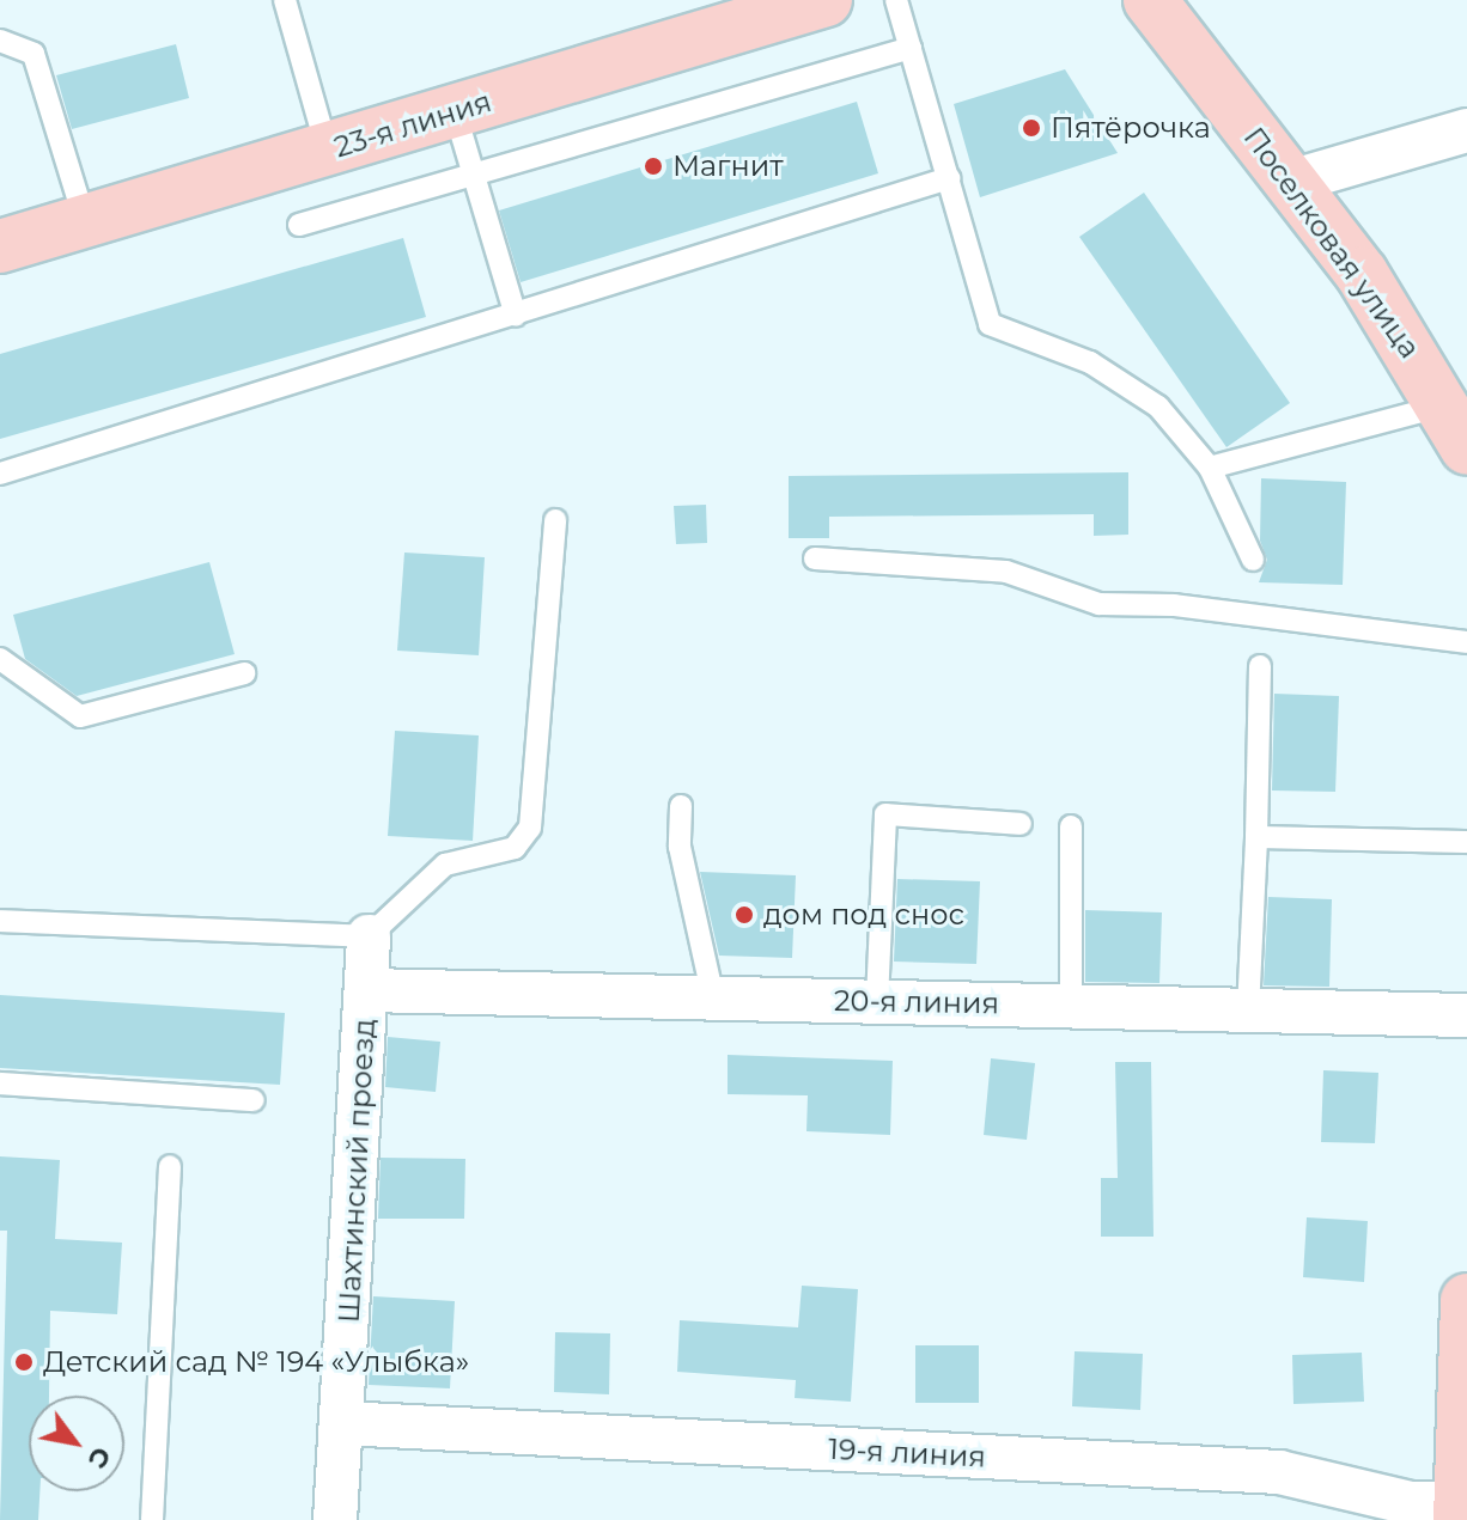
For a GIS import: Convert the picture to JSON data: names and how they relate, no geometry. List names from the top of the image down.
{
  "streets": {
    "street": [
      "23-я линия",
      "Поселковая улица",
      "20-я линия",
      "Шахтинский проезд",
      "19-я линия"
    ]
  },
  "crossings": [
    ["20-я линия", "Шахтинский проезд"],
    ["Шахтинский проезд", "19-я линия"]
  ],
  "places": [
    "Пятёрочка",
    "Магнит",
    "дом под снос",
    "Детский сад № 194 «Улыбка»"
  ],
  "north": "bottom right"
}
